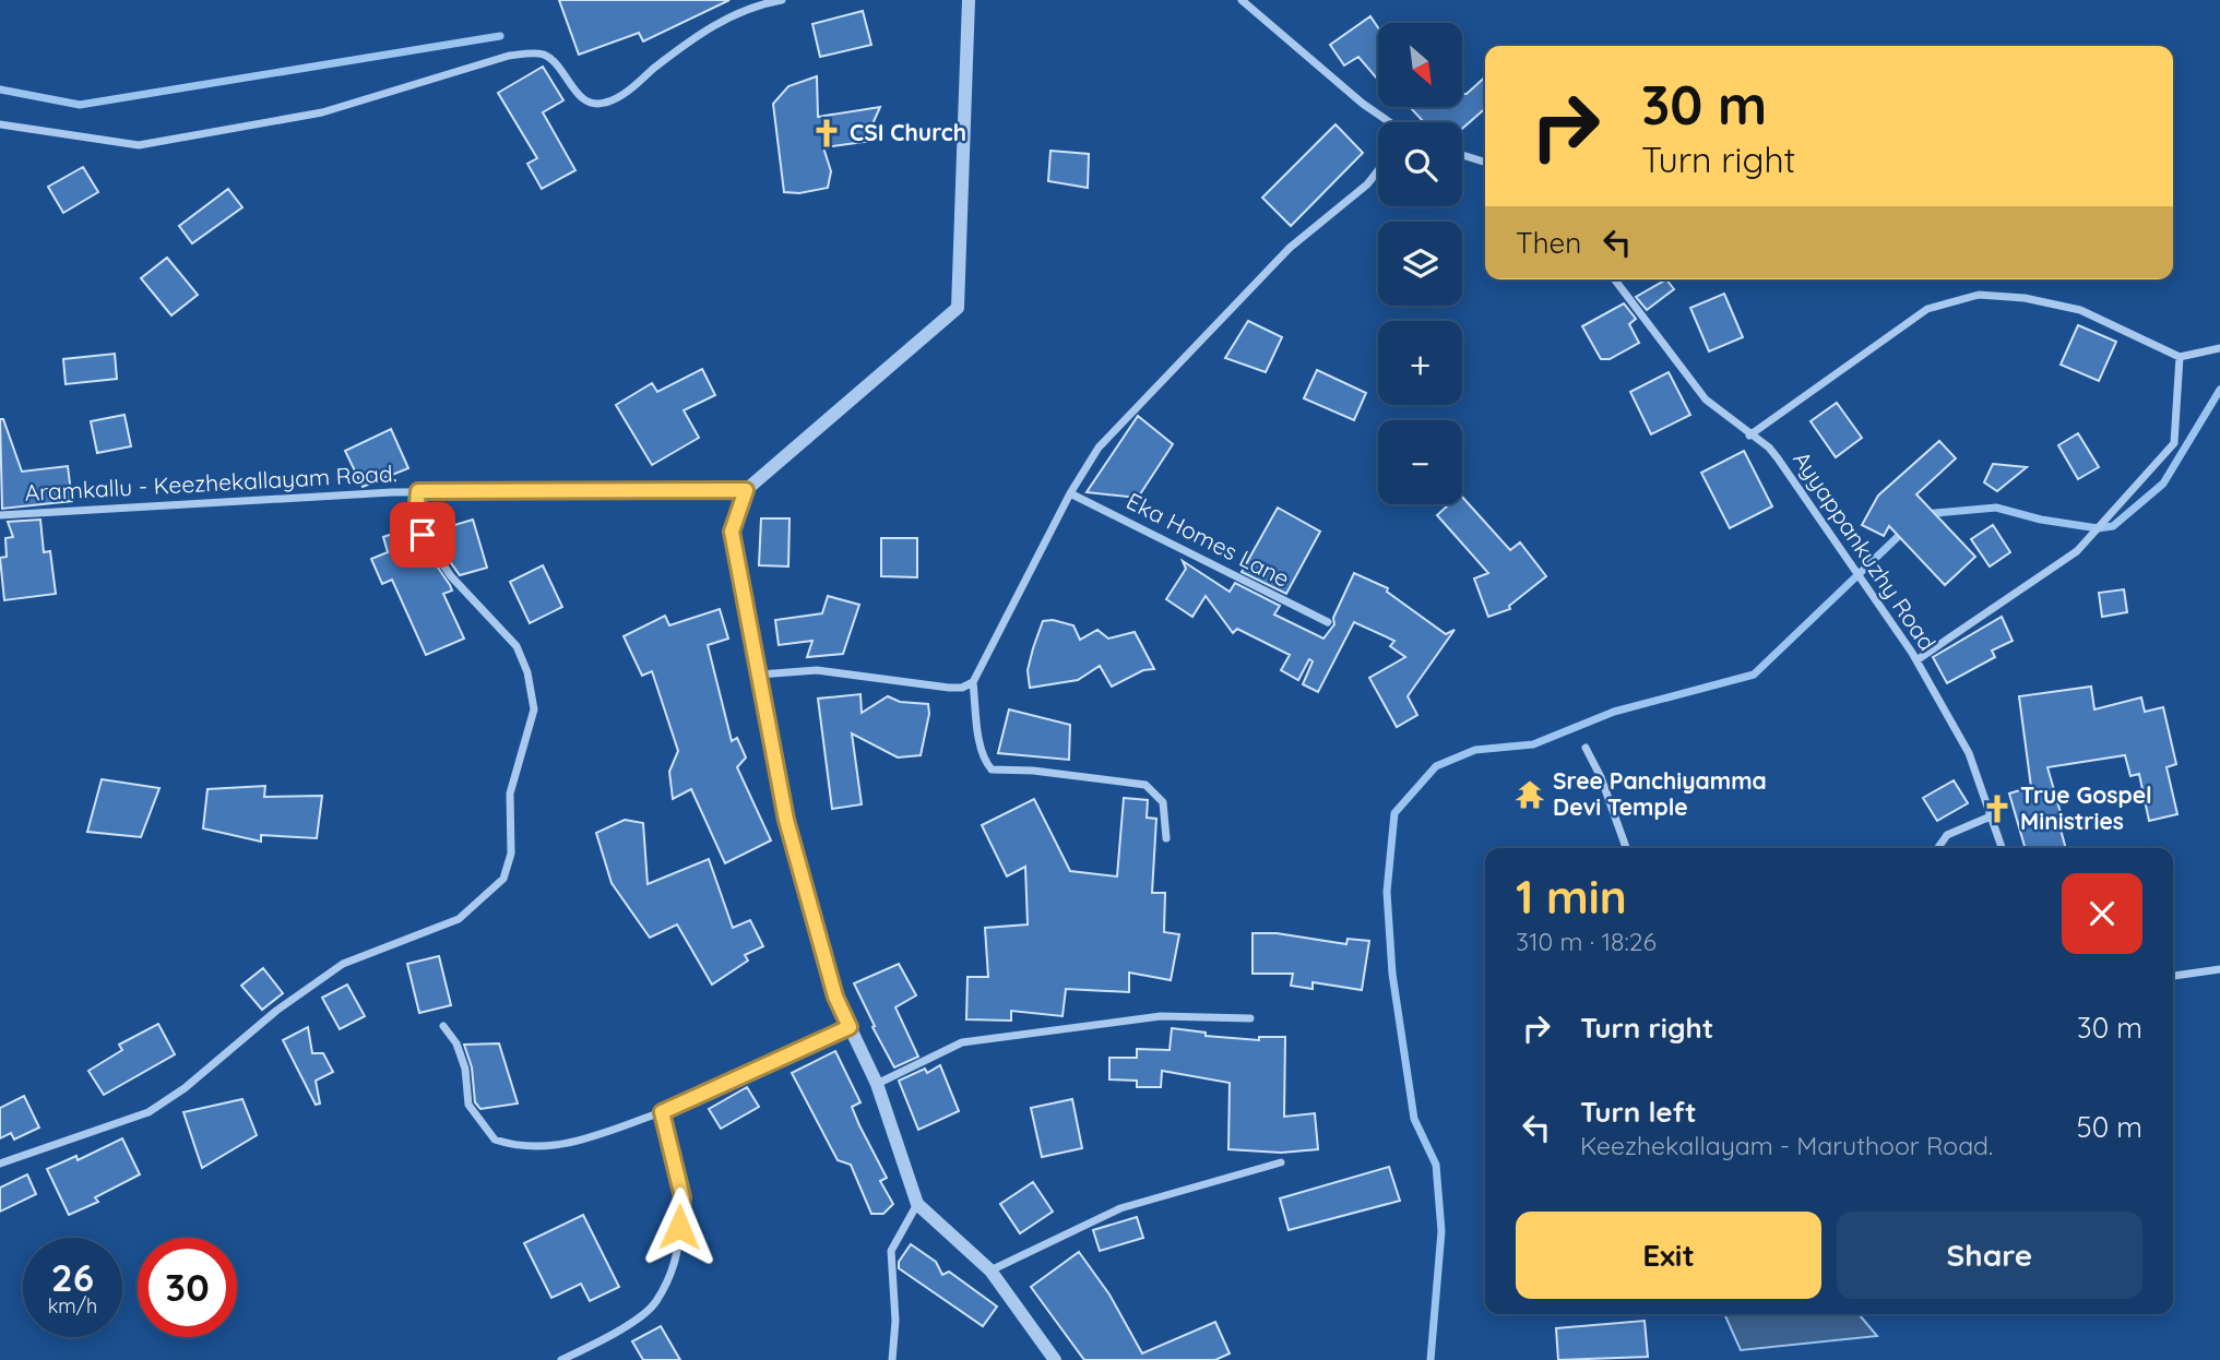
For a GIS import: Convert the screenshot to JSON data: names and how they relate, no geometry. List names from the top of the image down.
{
  "streets": {
    "street": ["Aramkallu - Keezhekallayam Road.", "Eka Homes Lane", "Ayyappankuzhy Road"]
  },
  "places": {
    "church": ["CSI Church", "True Gospel Ministries"],
    "temple": ["Sree Panchiyamma Devi Temple"]
  },
  "north": "bottom right",
  "page": {
    "map_buttons": ["+", "−"],
    "turn": ["30 m", "Turn right"],
    "then": "Then",
    "heading": ["1 min", "310 m · 18:26"],
    "list": [
      {
        "name": "Turn right",
        "value": "30 m"
      },
      {
        "name": "Turn left",
        "note": "Keezhekallayam - Maruthoor Road.",
        "value": "50 m"
      }
    ],
    "buttons": ["Exit", "Share"],
    "speed": "26 km/h",
    "limit": "30"
  }
}
